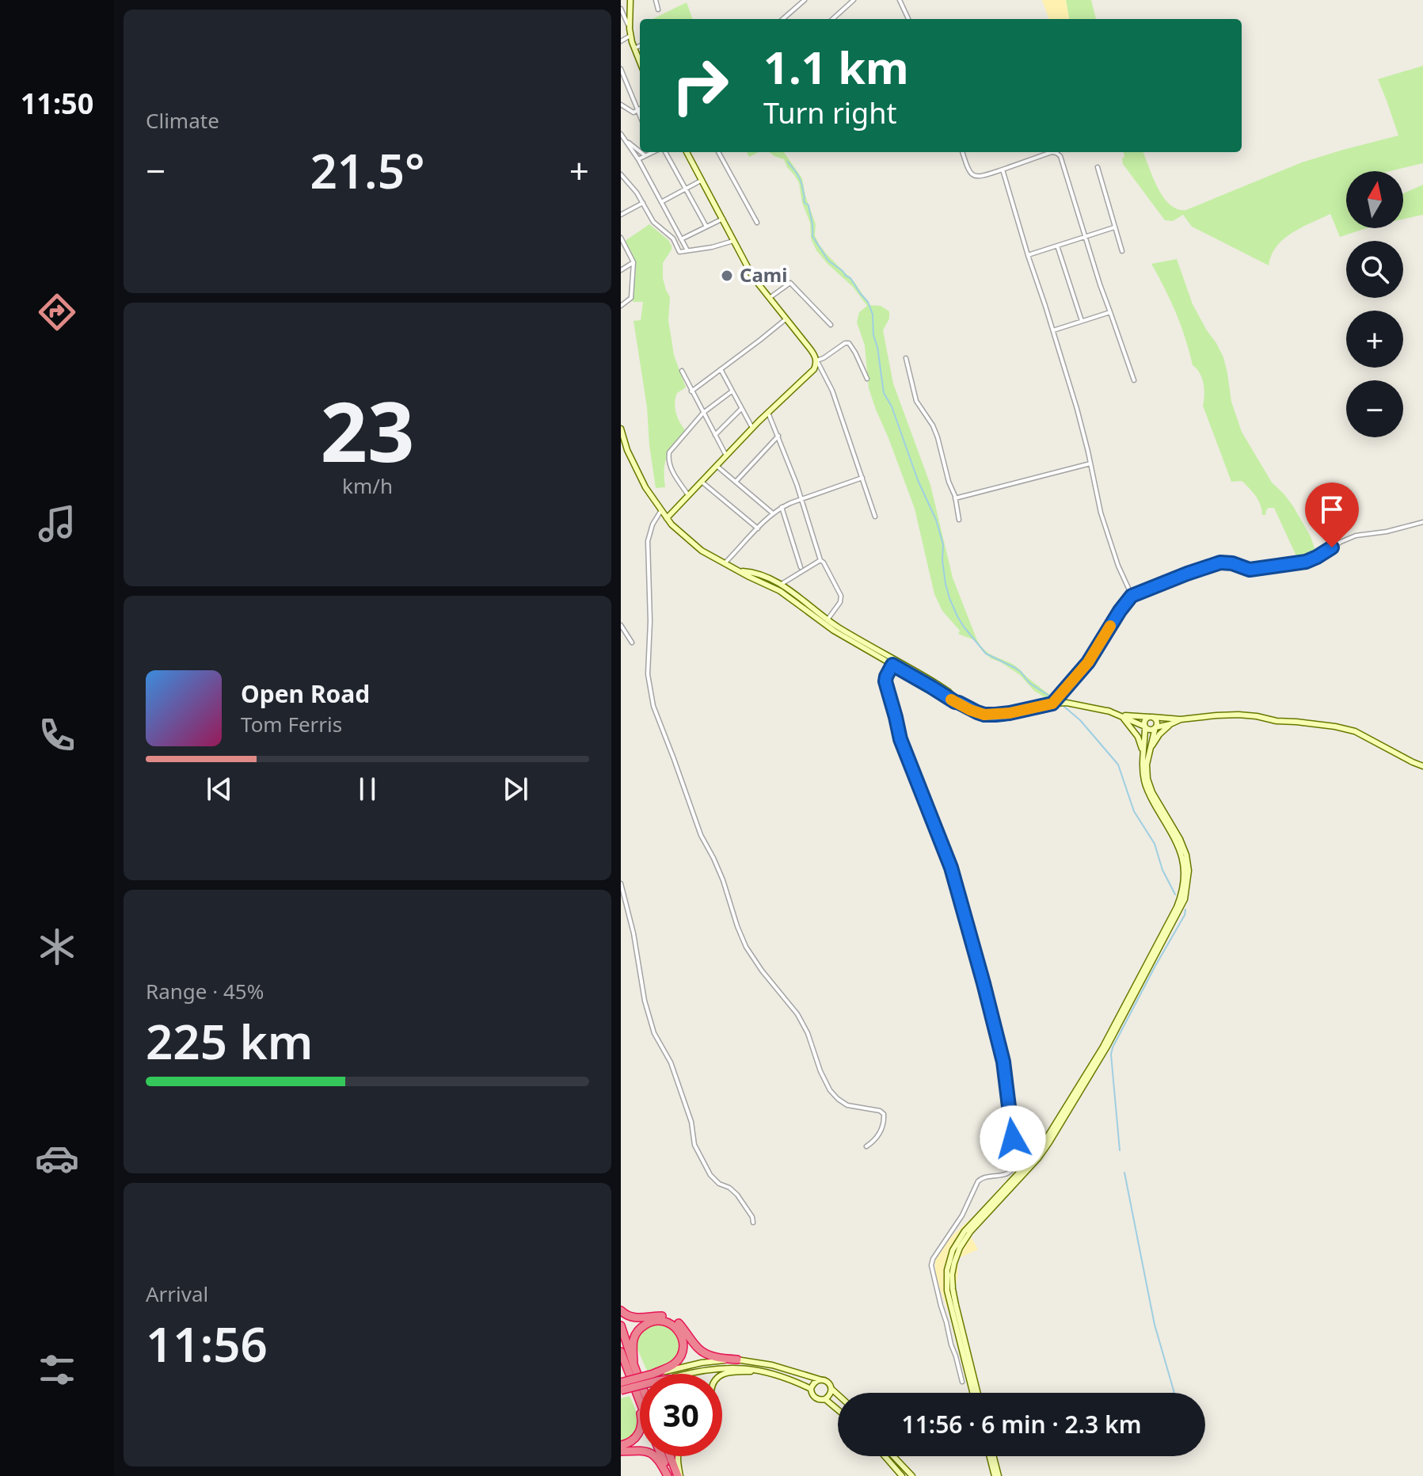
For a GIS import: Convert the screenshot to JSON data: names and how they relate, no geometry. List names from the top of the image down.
{
  "places": ["Cami"],
  "north": "top",
  "page": {
    "tabs": "11:50",
    "tile": [
      "Climate",
      ["23", "km/h"],
      ["Range · 45%", "225 km"],
      ["Arrival", "11:56"]
    ],
    "turn": ["1.1 km", "Turn right"],
    "heat": ["−", "21.5°", "+"],
    "map_buttons": ["+", "−"],
    "song": ["Open Road", "Tom Ferris"],
    "limit": "30",
    "trip": "11:56 · 6 min · 2.3 km"
  }
}
